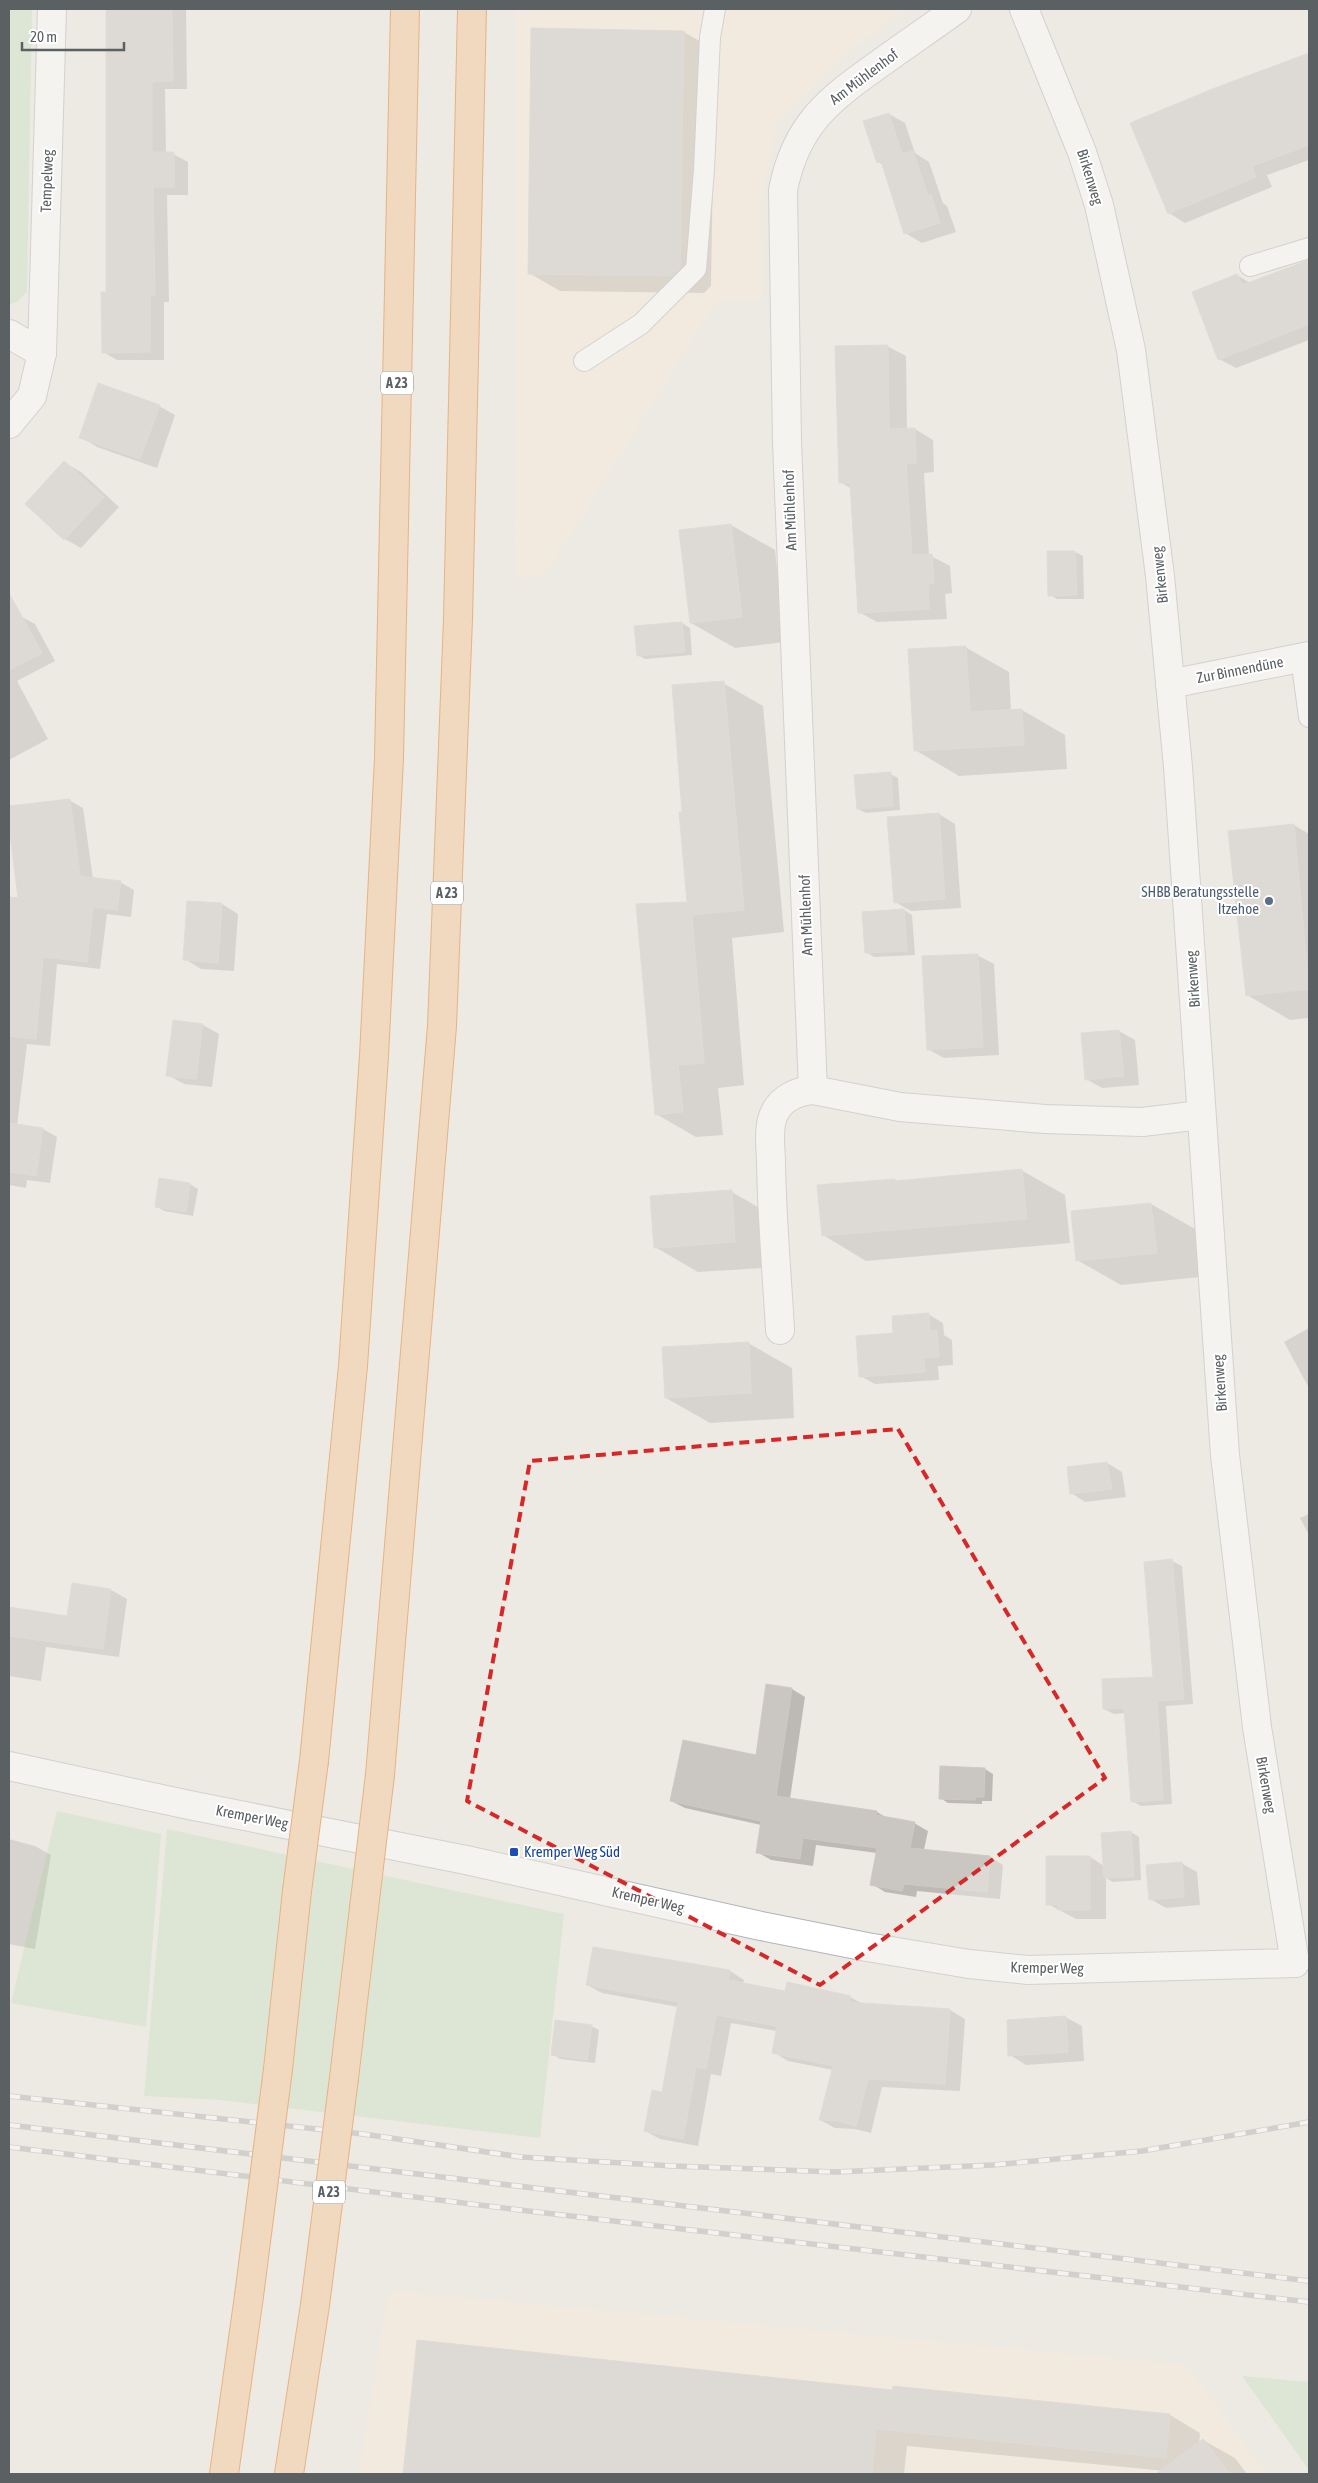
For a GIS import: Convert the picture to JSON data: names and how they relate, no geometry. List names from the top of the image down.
{
  "streets": {
    "highway": ["A 23"],
    "street": [
      "Am Mühlenhof",
      "Birkenweg",
      "Tempelweg",
      "Zur Binnendüne",
      "Kremper Weg"
    ]
  },
  "crossings": [
    ["Birkenweg", "Zur Binnendüne"],
    ["Birkenweg", "Kremper Weg"]
  ],
  "places": {
    "other": ["SHBB Beratungsstelle Itzehoe"],
    "transit": ["Kremper Weg Süd"]
  },
  "scale_bar": "20 m"
}
